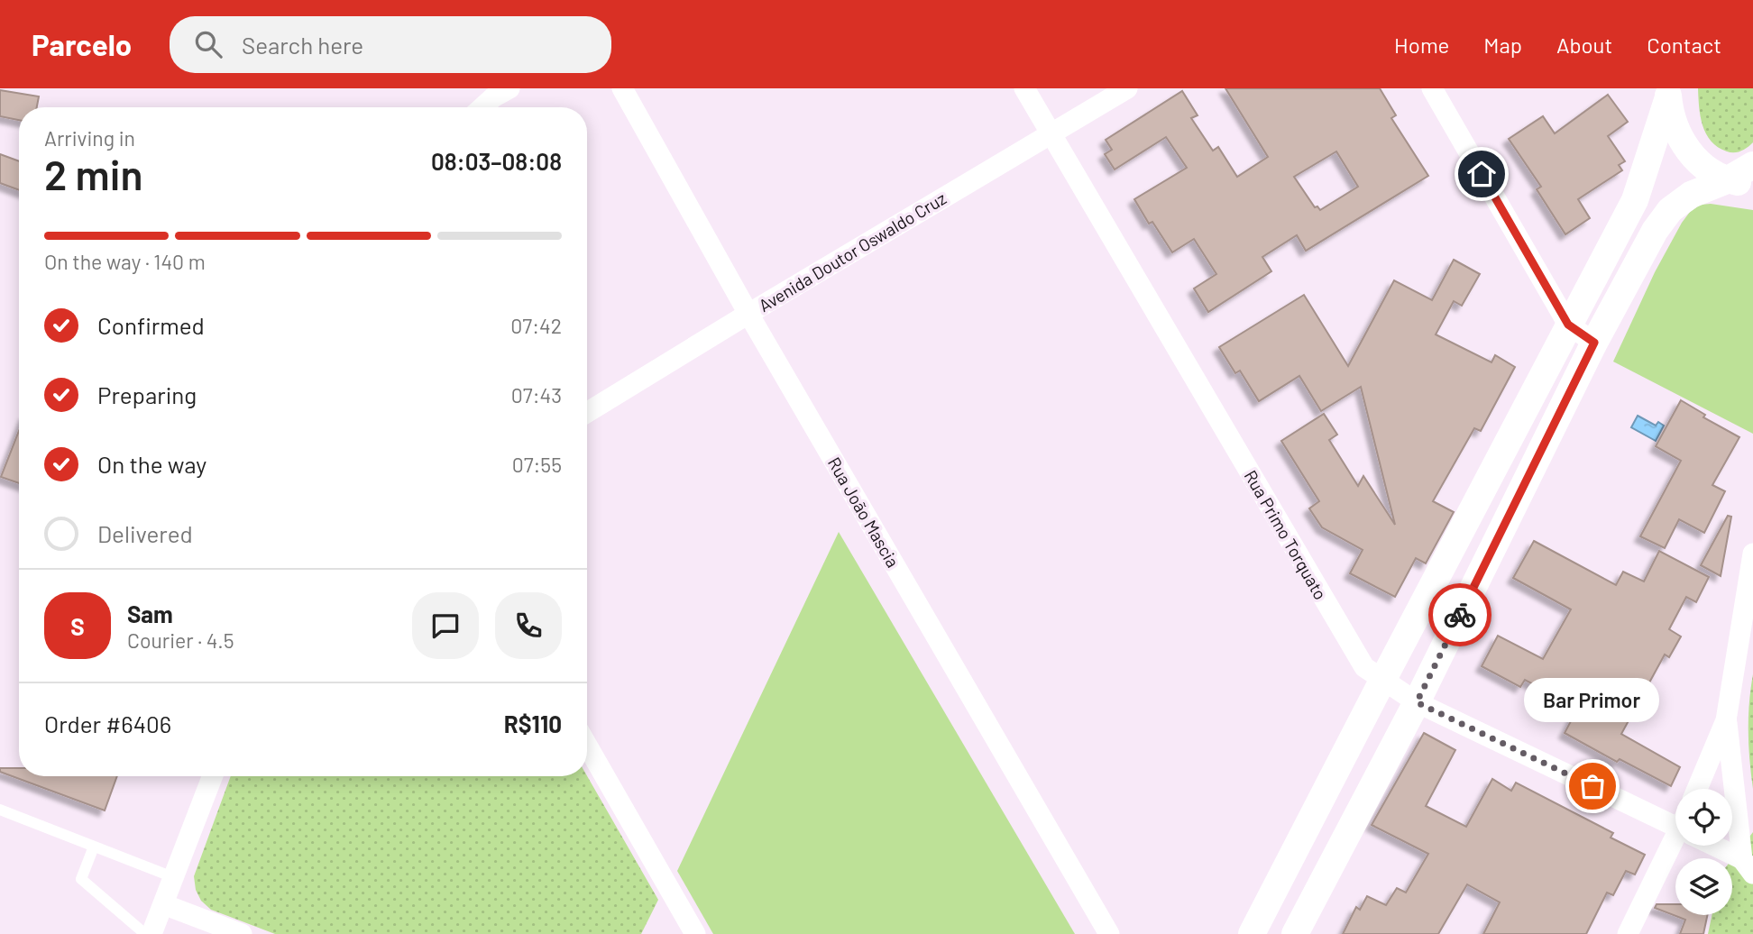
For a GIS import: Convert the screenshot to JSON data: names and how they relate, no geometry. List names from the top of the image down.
{
  "streets": {
    "street": ["Avenida Doutor Oswaldo Cruz", "Rua João Mascia", "Rua Primo Torquato"]
  },
  "crossings": [
    ["Avenida Doutor Oswaldo Cruz", "Rua João Mascia"],
    ["Avenida Doutor Oswaldo Cruz", "Rua Primo Torquato"]
  ],
  "places": ["Bar Primor"],
  "page": {
    "header": "Parcelo",
    "search": "Search here",
    "nav": [
      "Home",
      "Map",
      "About",
      "Contact"
    ],
    "heading": ["2 min", "Arriving in", "08:03–08:08"],
    "panel": [
      "Sam",
      "Courier · 4.5",
      "Order #6406",
      "R$110"
    ],
    "bar": "On the way · 140 m",
    "list": [
      ["Confirmed", "07:42"],
      ["Preparing", "07:43"],
      ["On the way", "07:55"],
      "Delivered"
    ],
    "round": "S",
    "bubble": "Bar Primor"
  }
}
